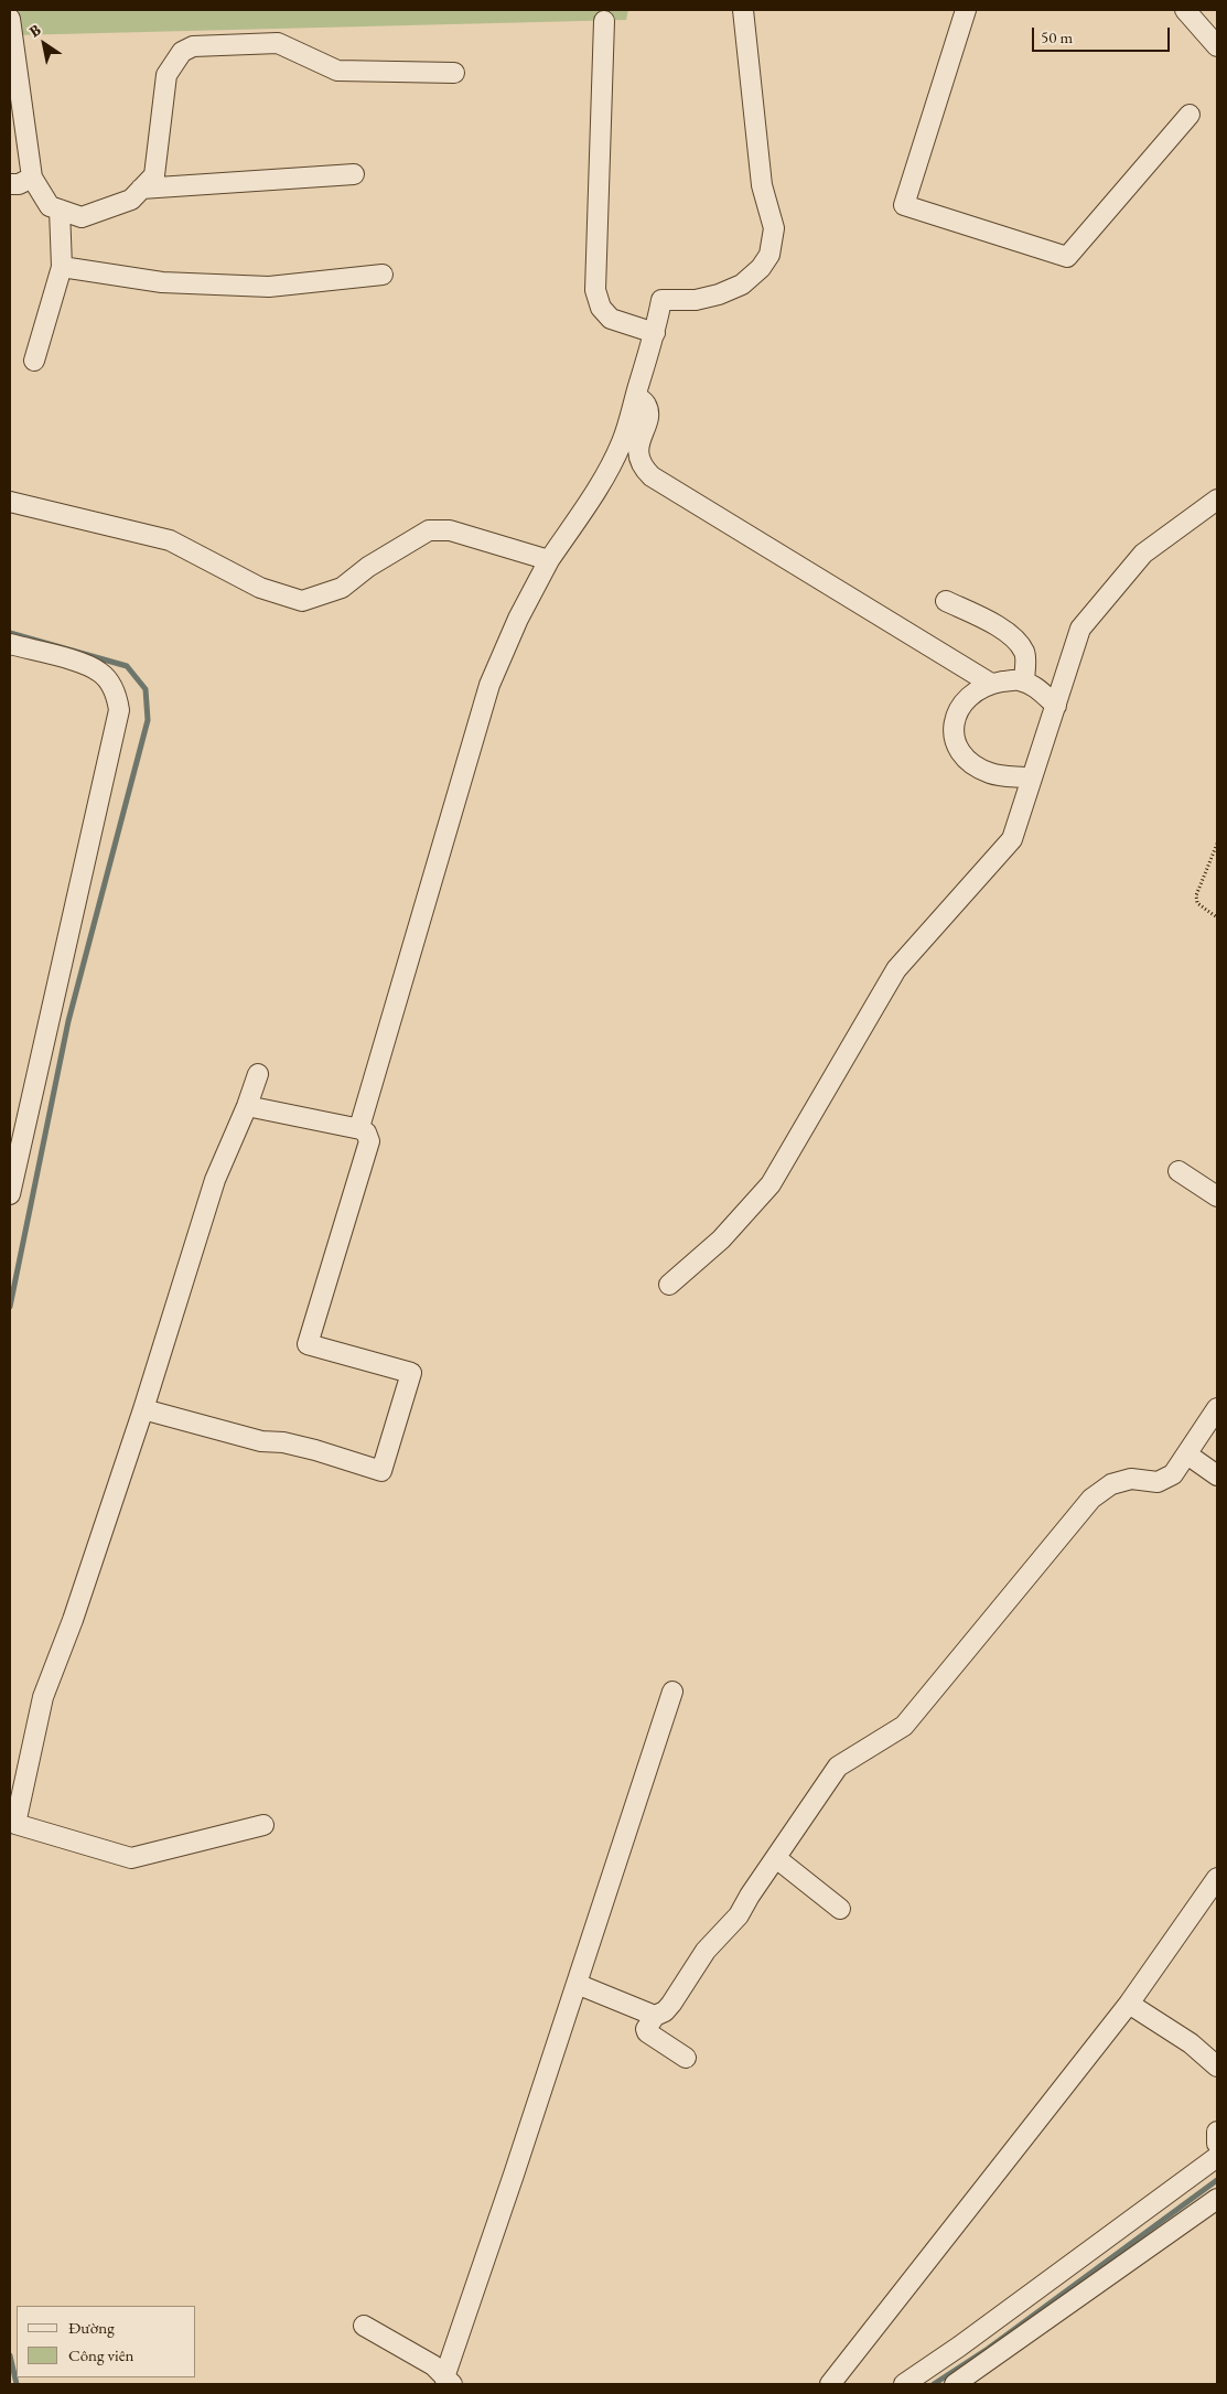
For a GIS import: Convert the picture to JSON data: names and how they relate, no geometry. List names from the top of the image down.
{
  "legend": ["Đường", "Công viên"],
  "scale_bar": "50 m",
  "north": "top left"
}
